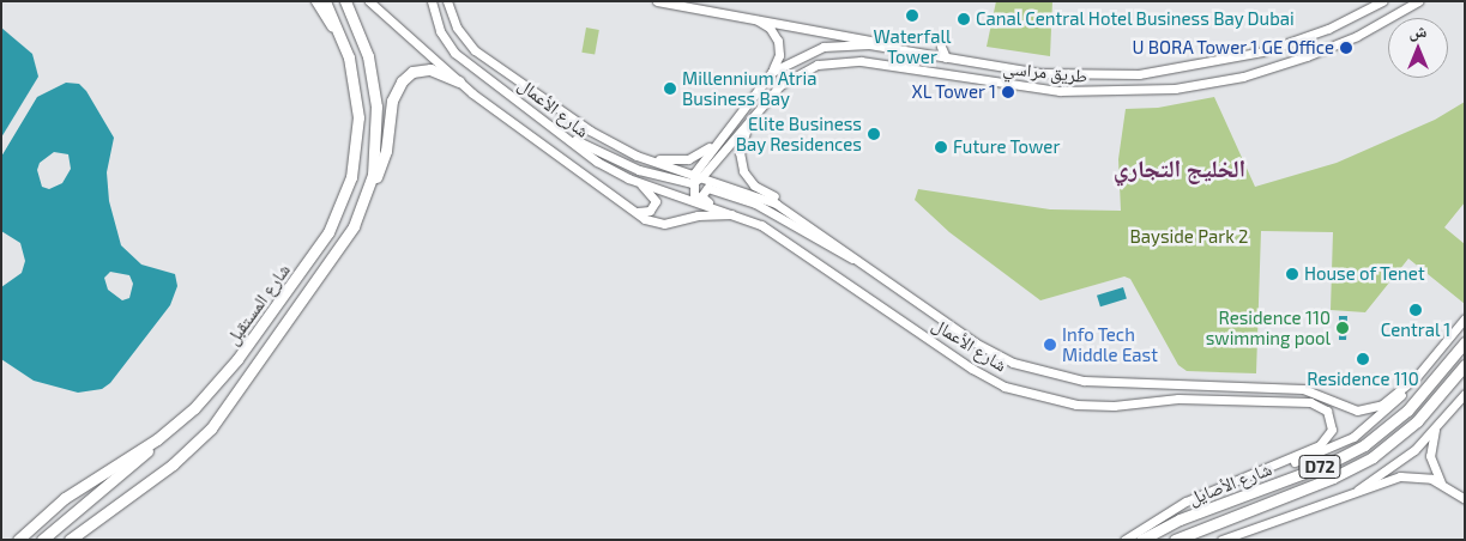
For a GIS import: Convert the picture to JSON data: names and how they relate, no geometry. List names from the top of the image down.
{
  "streets": {
    "main road": ["شارع المستقبل", "D72", "شارع الأصايل"],
    "street": ["طريق مراسي", "شارع الأعمال"]
  },
  "crossings": [
    ["طريق مراسي", "شارع الأعمال"]
  ],
  "districts": ["الخليج التجاري"],
  "parks": ["Bayside Park 2"],
  "places": [
    "Waterfall Tower",
    "Canal Central Hotel Business Bay Dubai",
    "U BORA Tower 1 GE Office",
    "Millennium Atria Business Bay",
    "XL Tower 1",
    "Elite Business Bay Residences",
    "Future Tower",
    "House of Tenet",
    "Central 1",
    "Residence 110 swimming pool",
    "Info Tech Middle East",
    "Residence 110"
  ],
  "north": "top"
}
